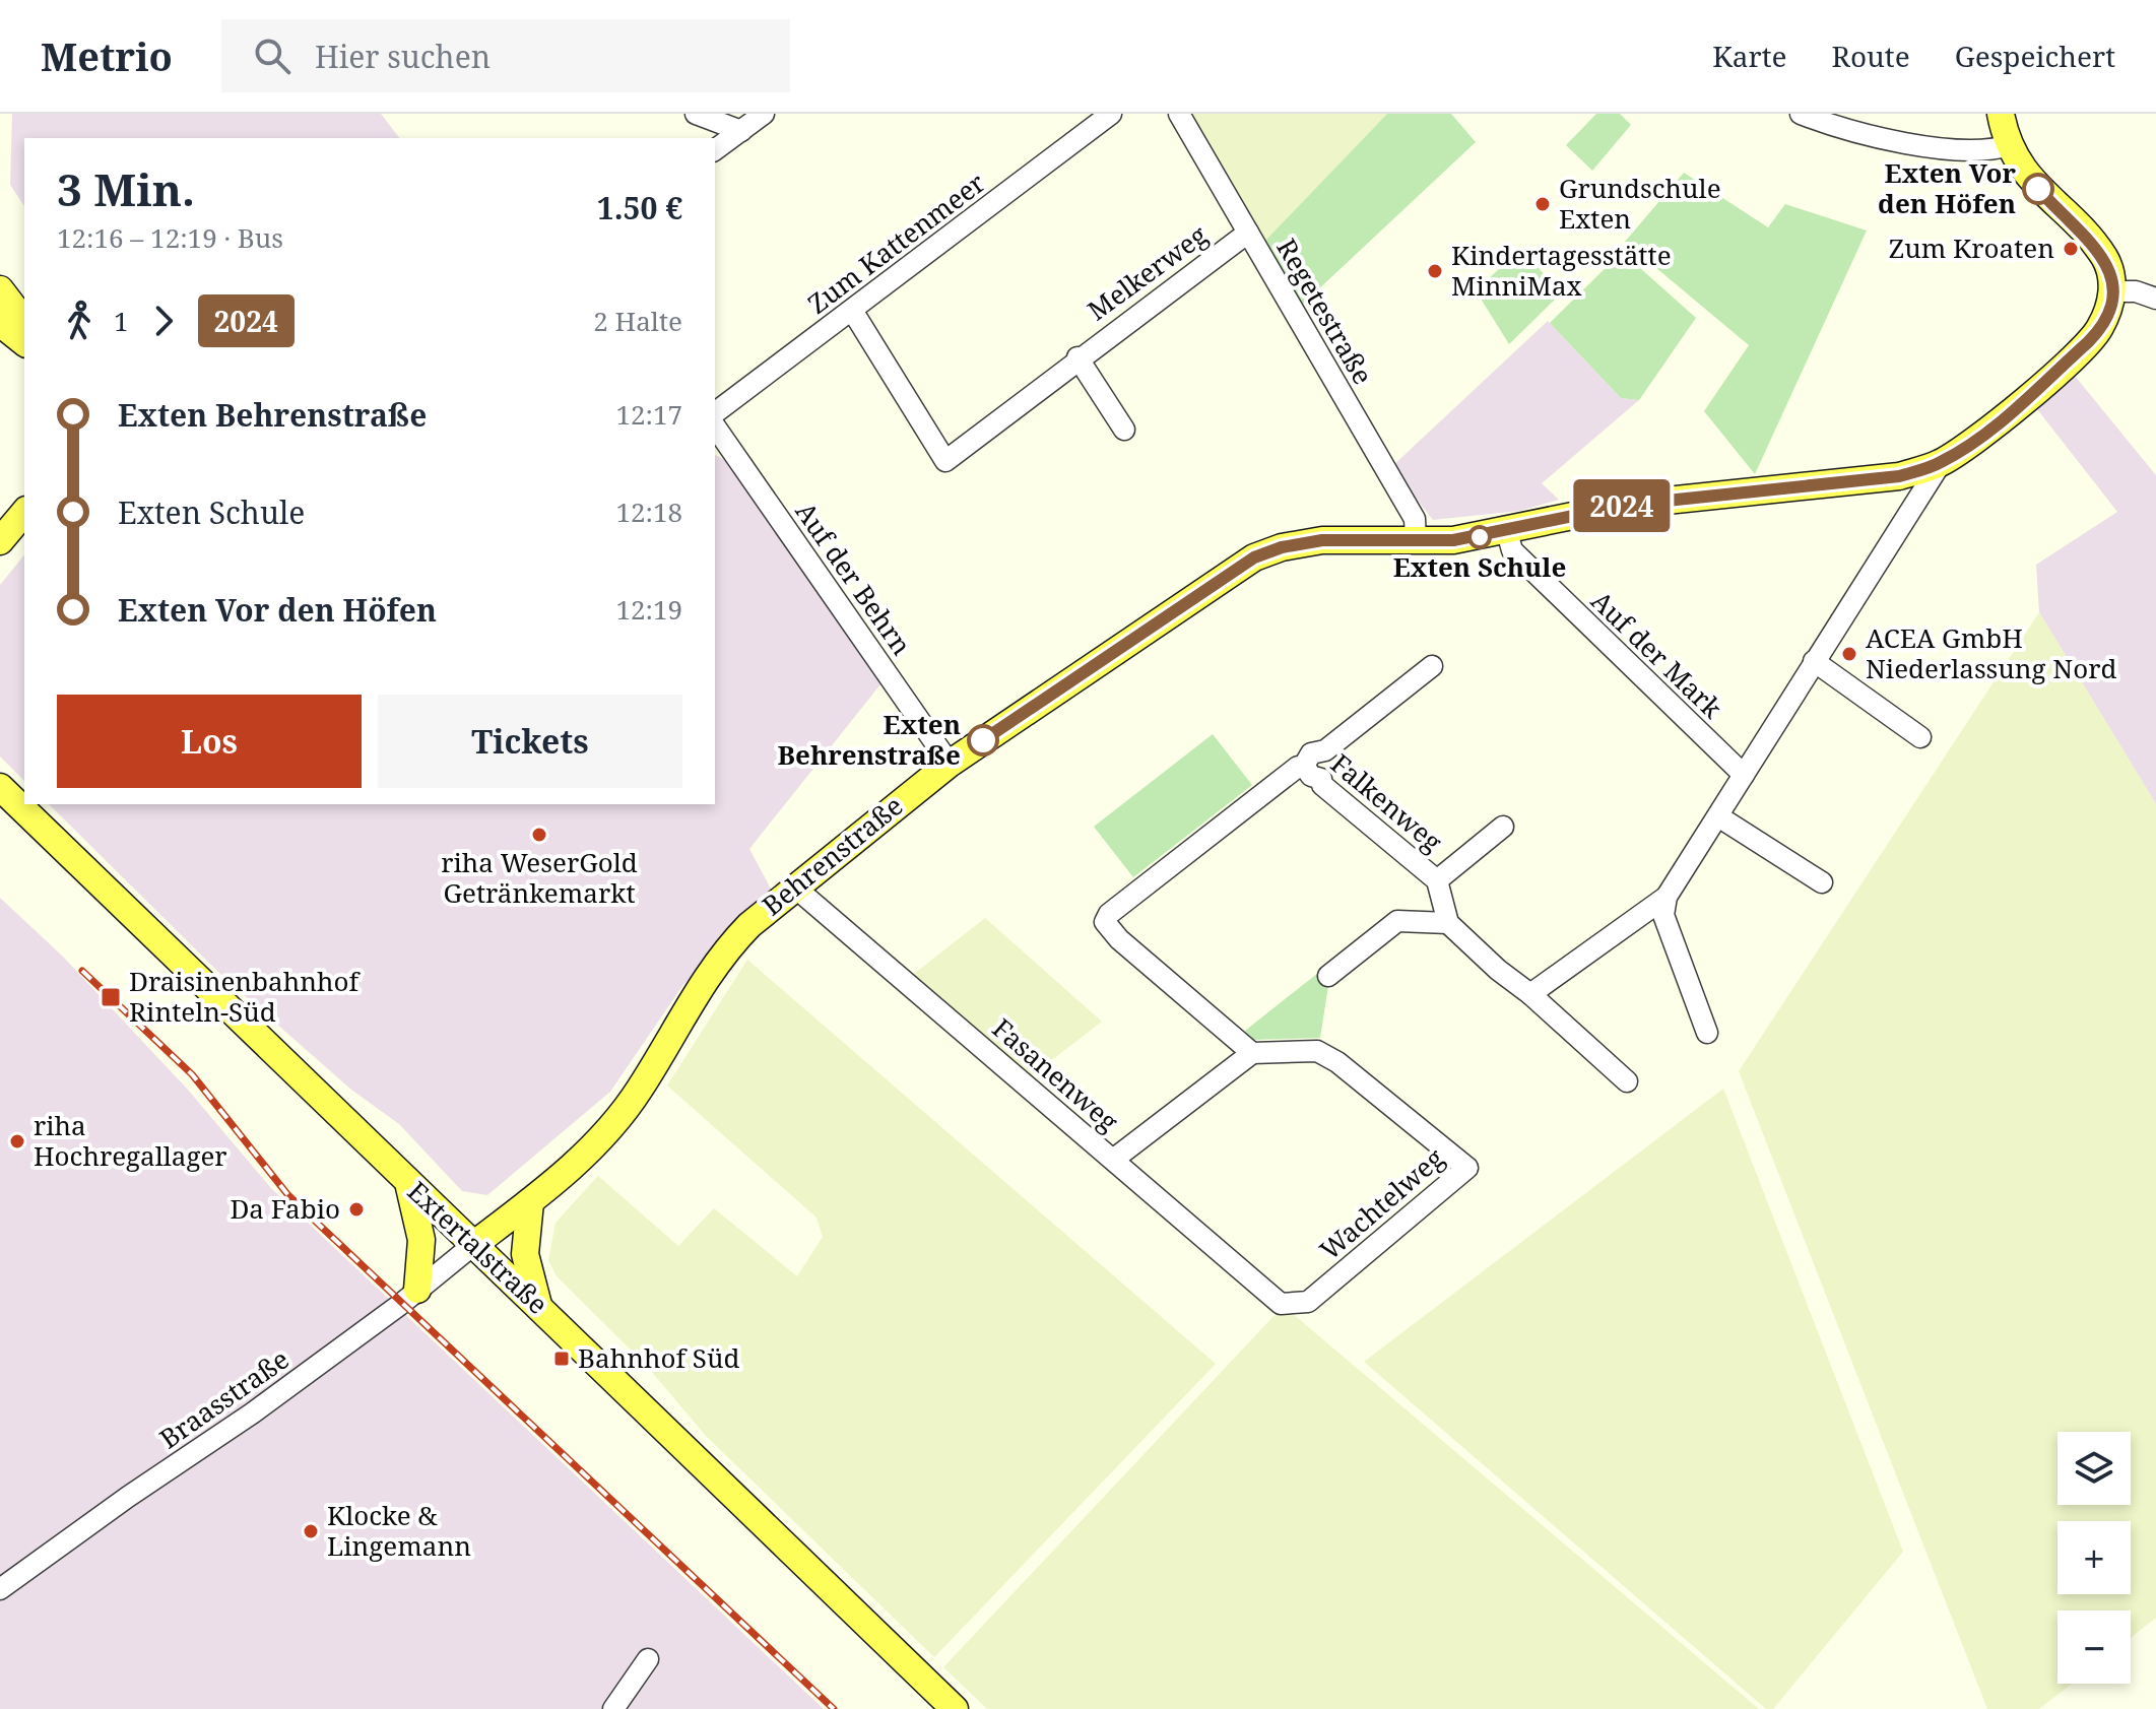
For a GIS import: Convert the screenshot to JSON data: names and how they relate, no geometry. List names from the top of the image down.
{
  "streets": {
    "main road": ["Behrenstraße", "Extertalstraße"],
    "street": [
      "Zum Kattenmeer",
      "Melkerweg",
      "Regetestraße",
      "Auf der Behrn",
      "Auf der Mark",
      "Falkenweg",
      "Fasanenweg",
      "Wachtelweg",
      "Braasstraße"
    ]
  },
  "crossings": [
    ["Zum Kattenmeer", "Melkerweg"],
    ["Melkerweg", "Regetestraße"],
    ["Regetestraße", "Behrenstraße"],
    ["Auf der Behrn", "Behrenstraße"],
    ["Auf der Mark", "Behrenstraße"],
    ["Falkenweg", "Wachtelweg"],
    ["Behrenstraße", "Fasanenweg"],
    ["Behrenstraße", "Extertalstraße"],
    ["Behrenstraße", "Braasstraße"],
    ["Fasanenweg", "Wachtelweg"],
    ["Extertalstraße", "Braasstraße"]
  ],
  "places": {
    "other": [
      "Exten Vor den Höfen",
      "Grundschule Exten",
      "Zum Kroaten",
      "Kindertagesstätte MinniMax",
      "Exten Schule",
      "ACEA GmbH Niederlassung Nord",
      "Exten Behrenstraße",
      "riha WeserGold Getränkemarkt",
      "riha Hochregallager",
      "Da Fabio",
      "Klocke & Lingemann"
    ],
    "transit": ["Draisinenbahnhof Rinteln-Süd", "Bahnhof Süd"]
  },
  "lines": ["bus line 2024"],
  "page": {
    "header": "Metrio",
    "search": "Hier suchen",
    "nav": ["Karte", "Route", "Gespeichert"],
    "on_map": "2024",
    "heading": ["3 Min.", "12:16 – 12:19 · Bus", "1.50 €"],
    "legs": ["1", "2024", "2 Halte"],
    "list": [
      {
        "name": "Exten Behrenstraße",
        "value": "12:17"
      },
      {
        "name": "Exten Schule",
        "value": "12:18"
      },
      {
        "name": "Exten Vor den Höfen",
        "value": "12:19"
      }
    ],
    "buttons": ["Los", "Tickets"],
    "map_buttons": ["+", "−"]
  }
}
